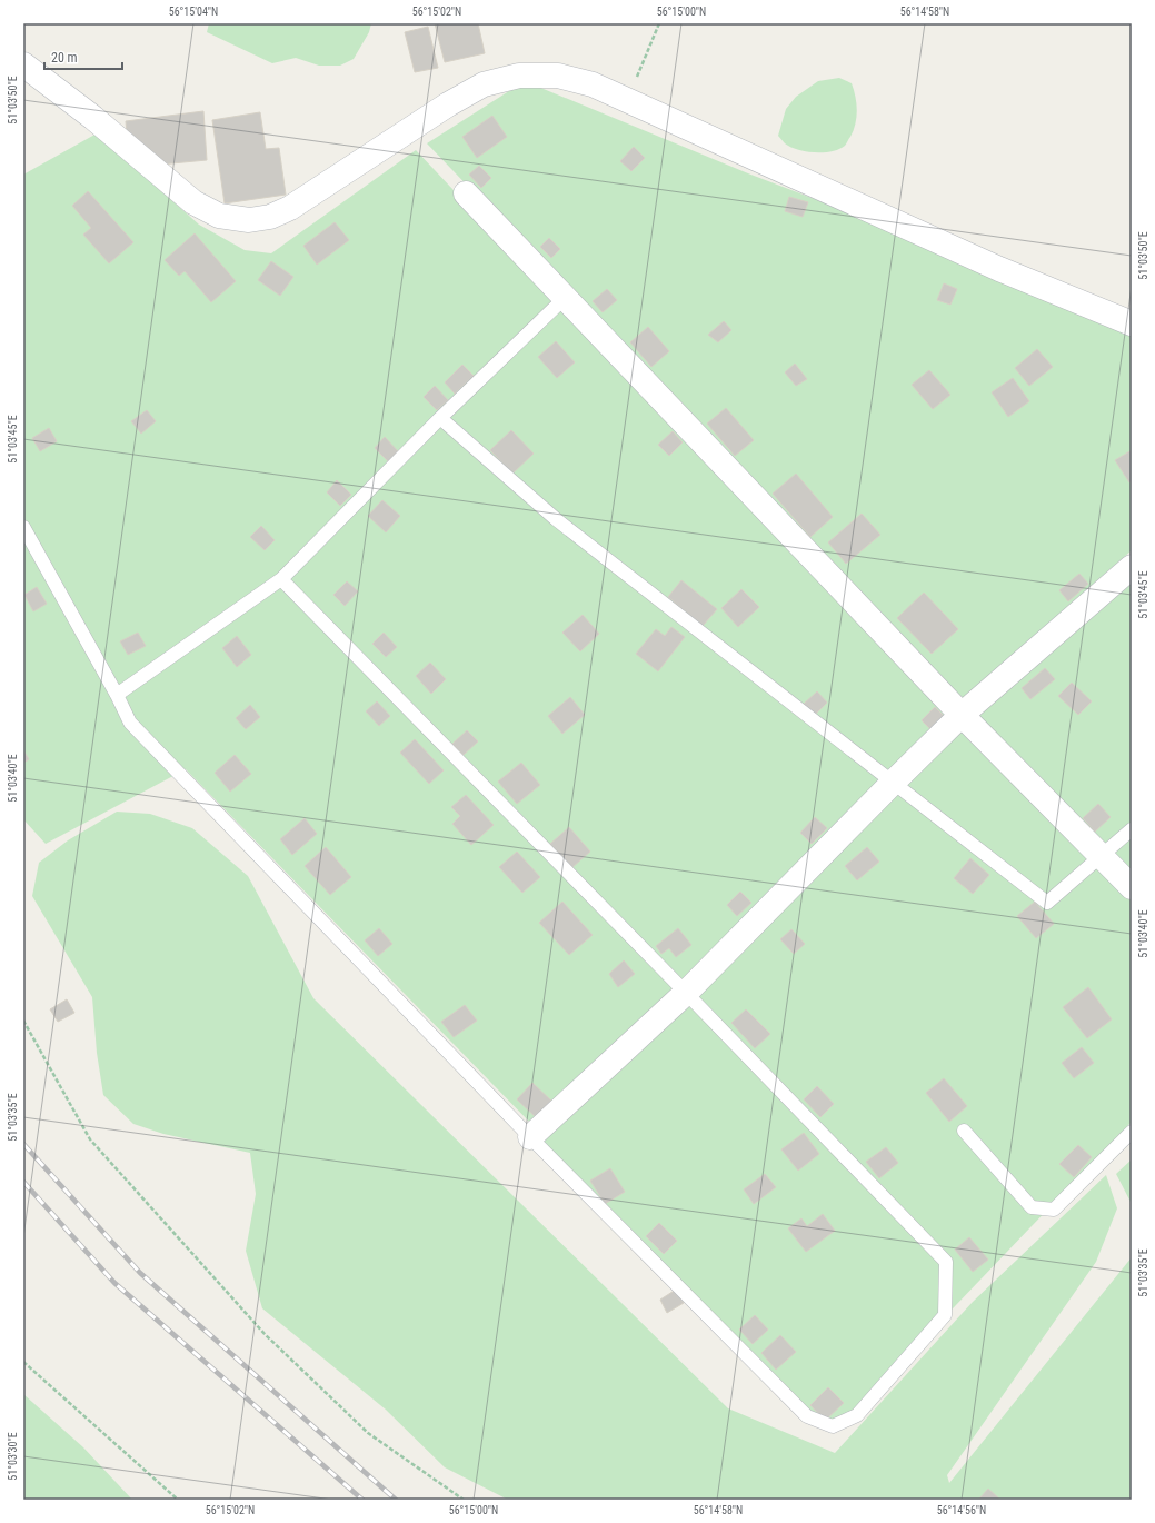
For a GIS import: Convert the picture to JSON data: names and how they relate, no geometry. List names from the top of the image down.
{
  "scale_bar": "20 m",
  "coordinates": [
    "56°15'04\"N",
    "56°15'02\"N",
    "56°15'00\"N",
    "56°14'58\"N",
    "51°03'50\"E",
    "51°03'45\"E",
    "51°03'40\"E",
    "51°03'35\"E",
    "51°03'30\"E",
    "56°14'56\"N"
  ]
}
